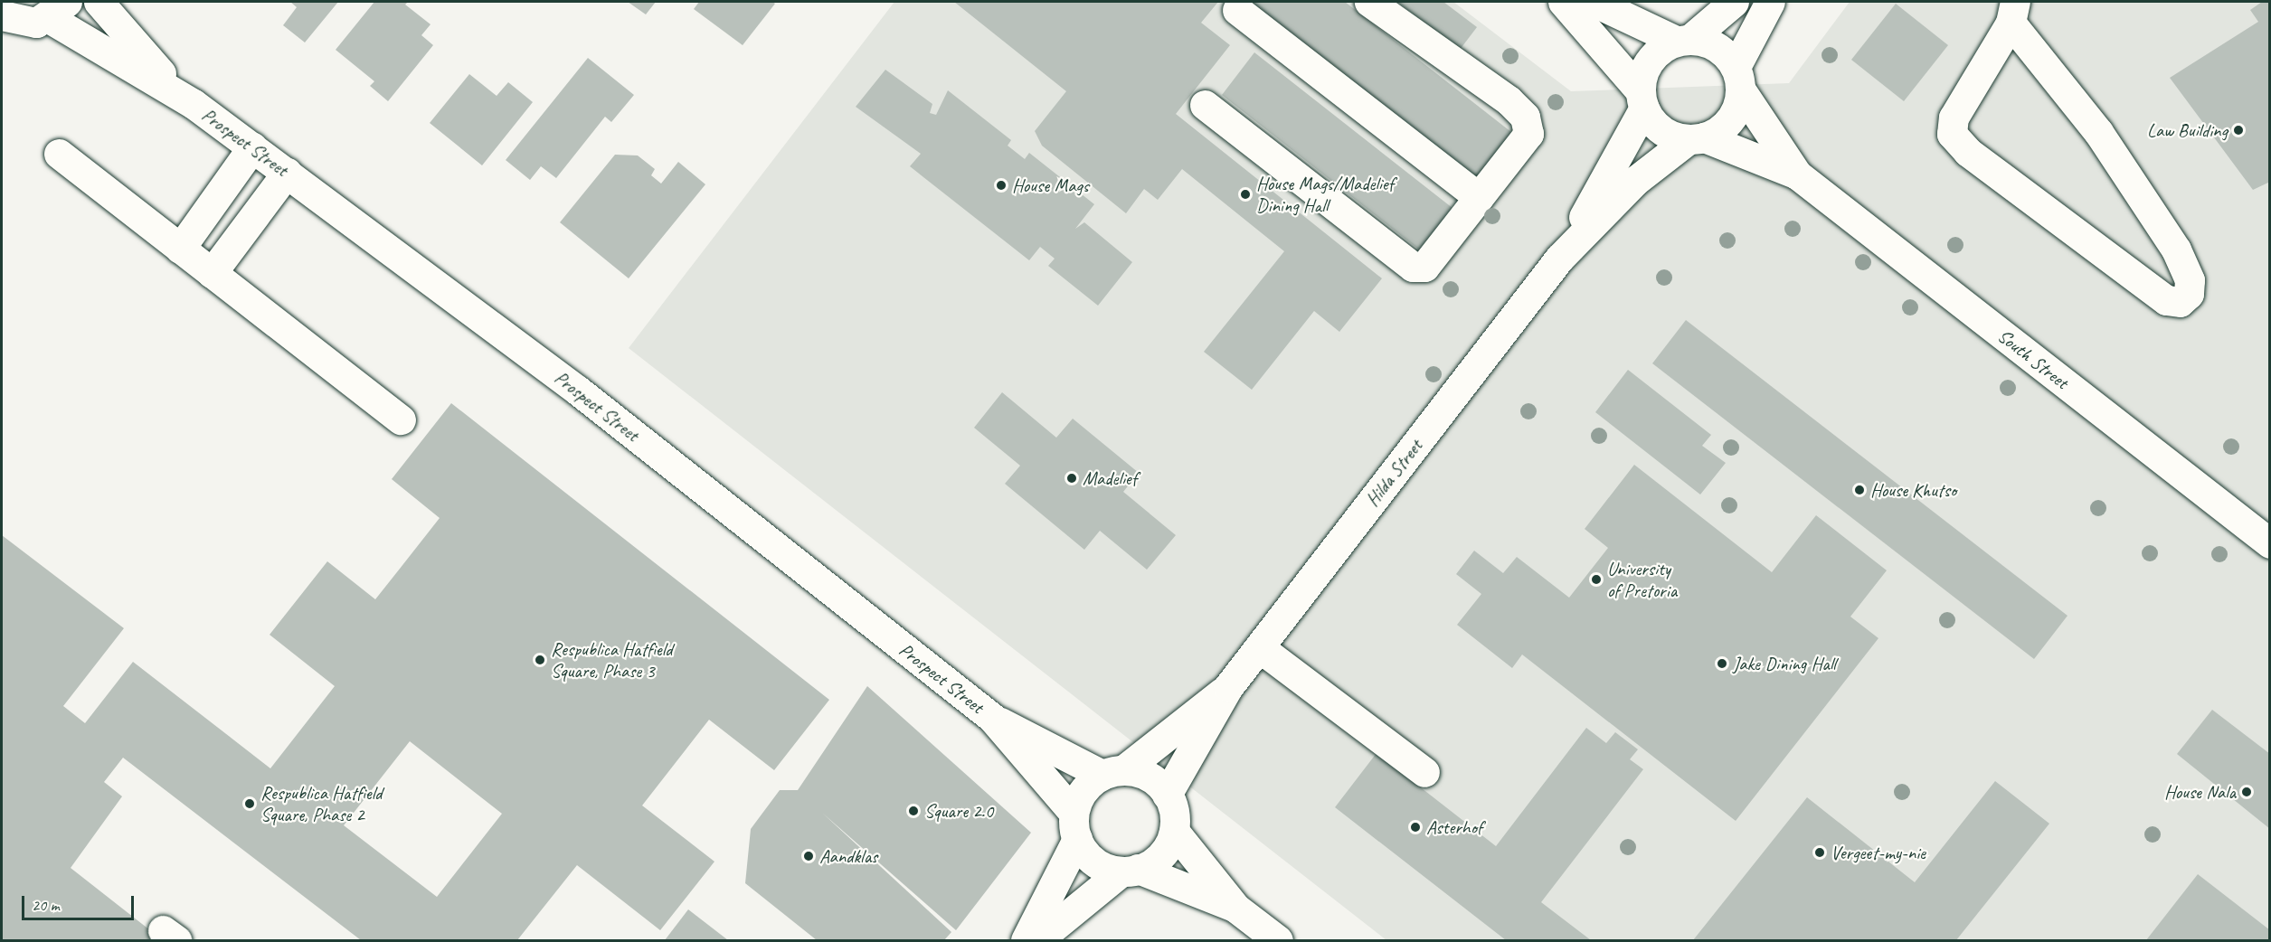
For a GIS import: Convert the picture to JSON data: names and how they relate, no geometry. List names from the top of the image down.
{
  "streets": {
    "street": ["Prospect Street", "South Street", "Hilda Street"]
  },
  "crossings": [
    ["Prospect Street", "Hilda Street"],
    ["South Street", "Hilda Street"]
  ],
  "places": [
    "Law Building",
    "House Mags",
    "House Mags/Madelief Dining Hall",
    "Madelief",
    "House Khutso",
    "University of Pretoria",
    "Respublica Hatfield Square, Phase 3",
    "Jake Dining Hall",
    "House Nala",
    "Respublica Hatfield Square, Phase 2",
    "Square 2.0",
    "Asterhof",
    "Vergeet-my-nie",
    "Aandklas"
  ],
  "scale_bar": "20 m"
}
